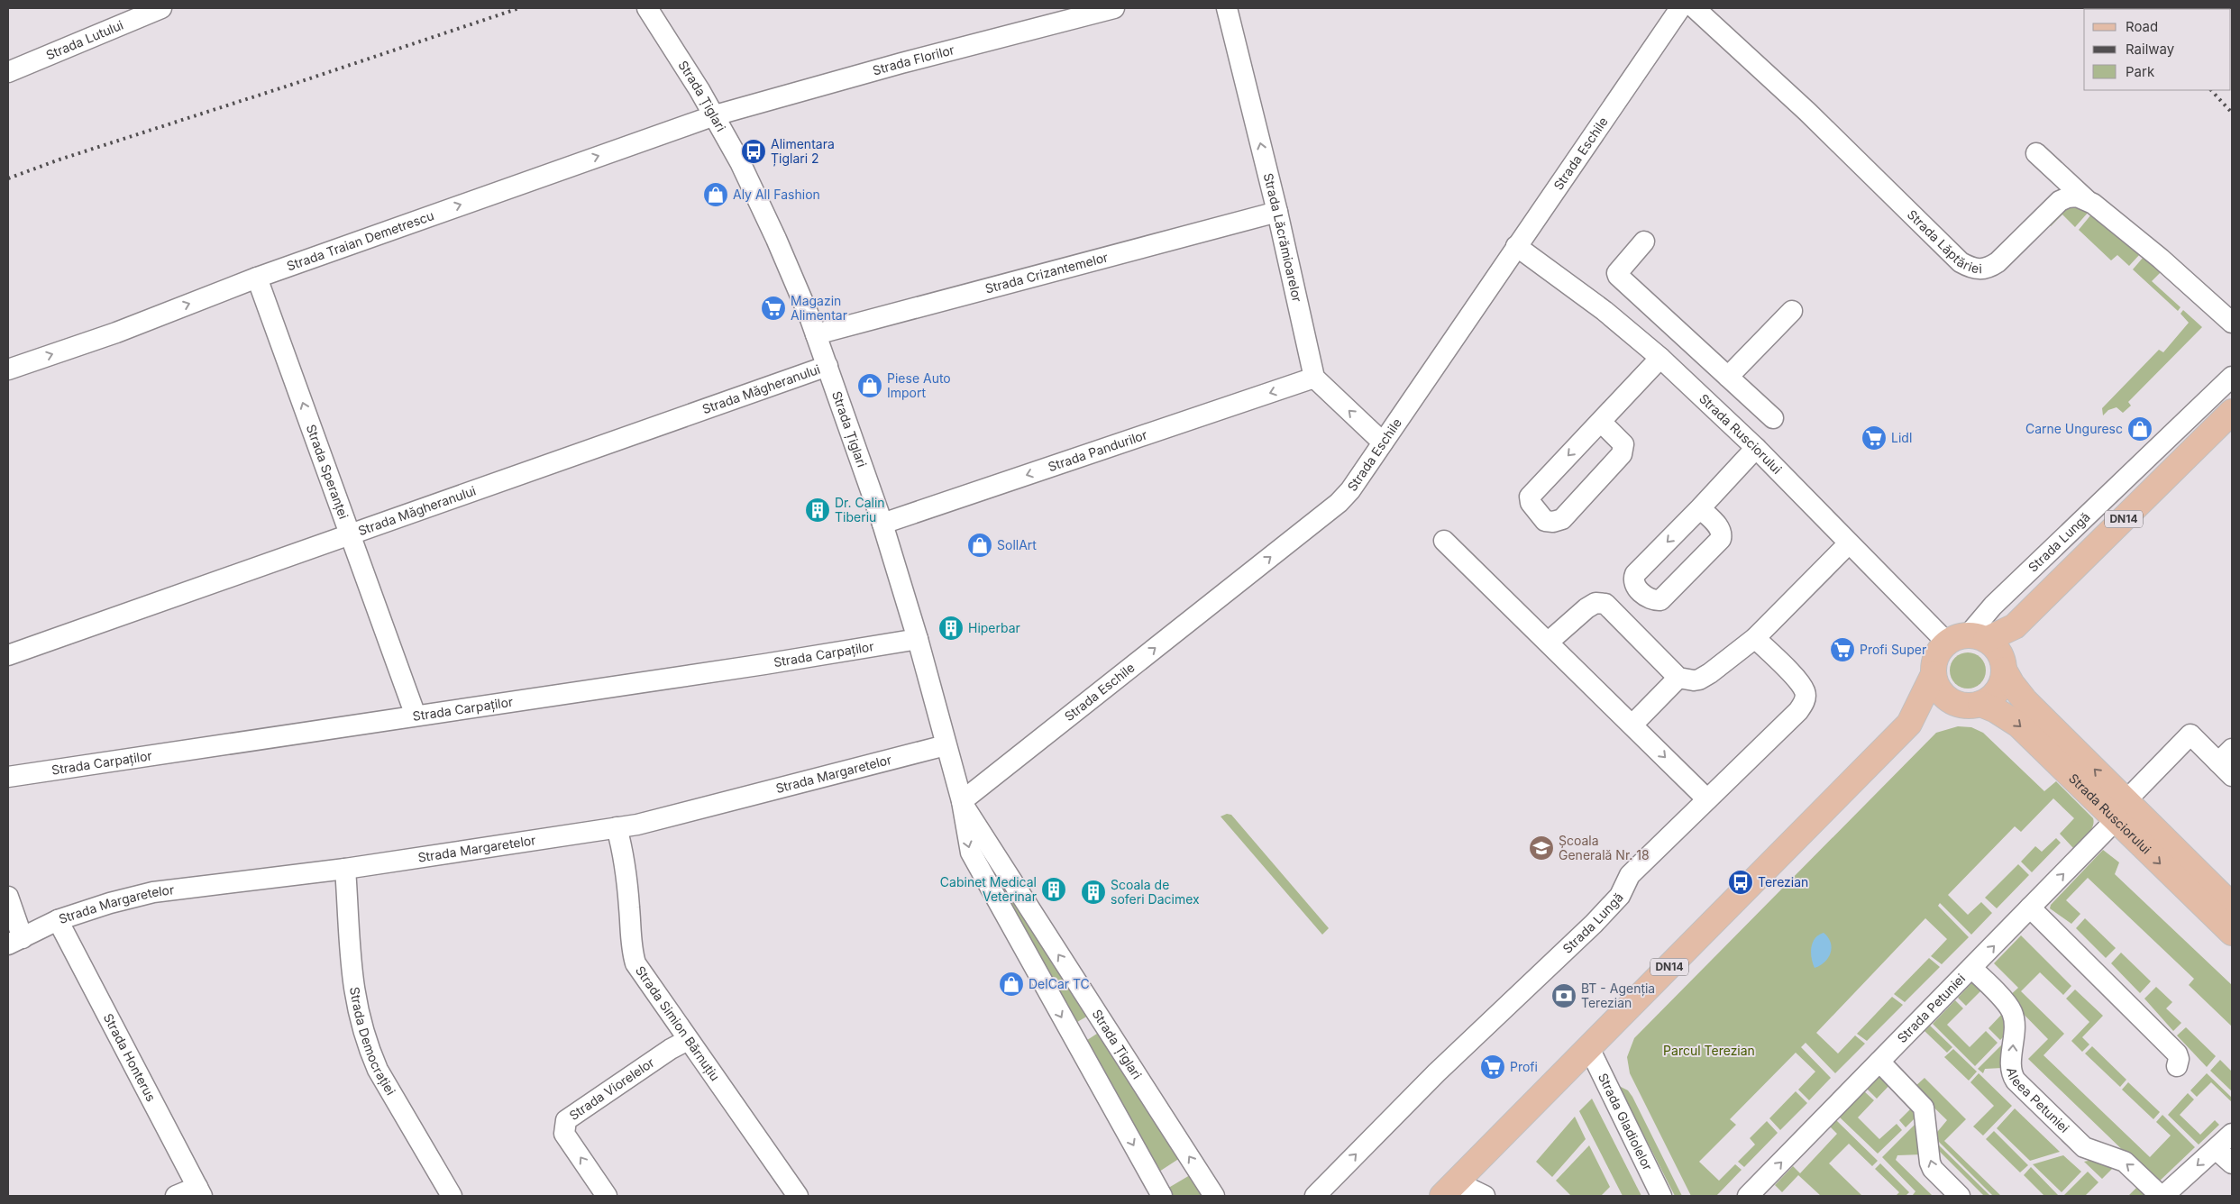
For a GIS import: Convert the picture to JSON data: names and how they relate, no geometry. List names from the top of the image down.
{
  "streets": {
    "main road": ["Strada Rusciorului", "DN14"],
    "street": [
      "Strada Lutului",
      "Strada Florilor",
      "Strada Țiglari",
      "Strada Eschile",
      "Strada Lăptăriei",
      "Strada Lăcrămioarelor",
      "Strada Traian Demetrescu",
      "Strada Crizantemelor",
      "Strada Măgheranului",
      "Strada Pandurilor",
      "Strada Speranței",
      "Strada Lungă",
      "Strada Carpaților",
      "Strada Margaretelor",
      "Strada Petuniei",
      "Strada Simion Bărnuțiu",
      "Strada Democrației",
      "Strada Honterus",
      "Strada Viorelelor",
      "Aleea Petuniei",
      "Strada Gladiolelor"
    ]
  },
  "crossings": [
    ["Strada Florilor", "Strada Țiglari"],
    ["Strada Florilor", "Strada Traian Demetrescu"],
    ["Strada Țiglari", "Strada Eschile"],
    ["Strada Țiglari", "Strada Traian Demetrescu"],
    ["Strada Țiglari", "Strada Crizantemelor"],
    ["Strada Țiglari", "Strada Măgheranului"],
    ["Strada Țiglari", "Strada Pandurilor"],
    ["Strada Țiglari", "Strada Carpaților"],
    ["Strada Țiglari", "Strada Margaretelor"],
    ["Strada Eschile", "Strada Rusciorului"],
    ["Strada Lăcrămioarelor", "Strada Crizantemelor"],
    ["Strada Lăcrămioarelor", "Strada Pandurilor"],
    ["Strada Traian Demetrescu", "Strada Speranței"],
    ["Strada Măgheranului", "Strada Speranței"],
    ["Strada Rusciorului", "DN14"],
    ["Strada Rusciorului", "Strada Lungă"],
    ["Strada Rusciorului", "Strada Petuniei"],
    ["Strada Speranței", "Strada Carpaților"],
    ["DN14", "Strada Lungă"],
    ["DN14", "Strada Gladiolelor"],
    ["Strada Margaretelor", "Strada Simion Bărnuțiu"],
    ["Strada Margaretelor", "Strada Democrației"],
    ["Strada Margaretelor", "Strada Honterus"],
    ["Strada Petuniei", "Aleea Petuniei"],
    ["Strada Simion Bărnuțiu", "Strada Viorelelor"]
  ],
  "one_way": [
    "Strada Eschile",
    "Strada Lăcrămioarelor",
    "Strada Traian Demetrescu",
    "Strada Pandurilor",
    "Strada Speranței",
    "Strada Lungă",
    "Strada Petuniei"
  ],
  "parks": ["Parcul Terezian"],
  "places": {
    "bus stop": ["Alimentara Țiglari 2", "Terezian"],
    "shop": [
      "Aly All Fashion",
      "Piese Auto Import",
      "Carne Unguresc",
      "SollArt",
      "DelCar TC"
    ],
    "supermarket": [
      "Magazin Alimentar",
      "Lidl",
      "Profi Super",
      "Profi"
    ],
    "building": [
      "Dr. Calin Tiberiu",
      "Hiperbar",
      "Cabinet Medical Veterinar",
      "Scoala de soferi Dacimex"
    ],
    "school or university": ["Școala Generală Nr. 18"],
    "bank": ["BT - Agenția Terezian"]
  },
  "legend": ["Road", "Railway", "Park"]
}
